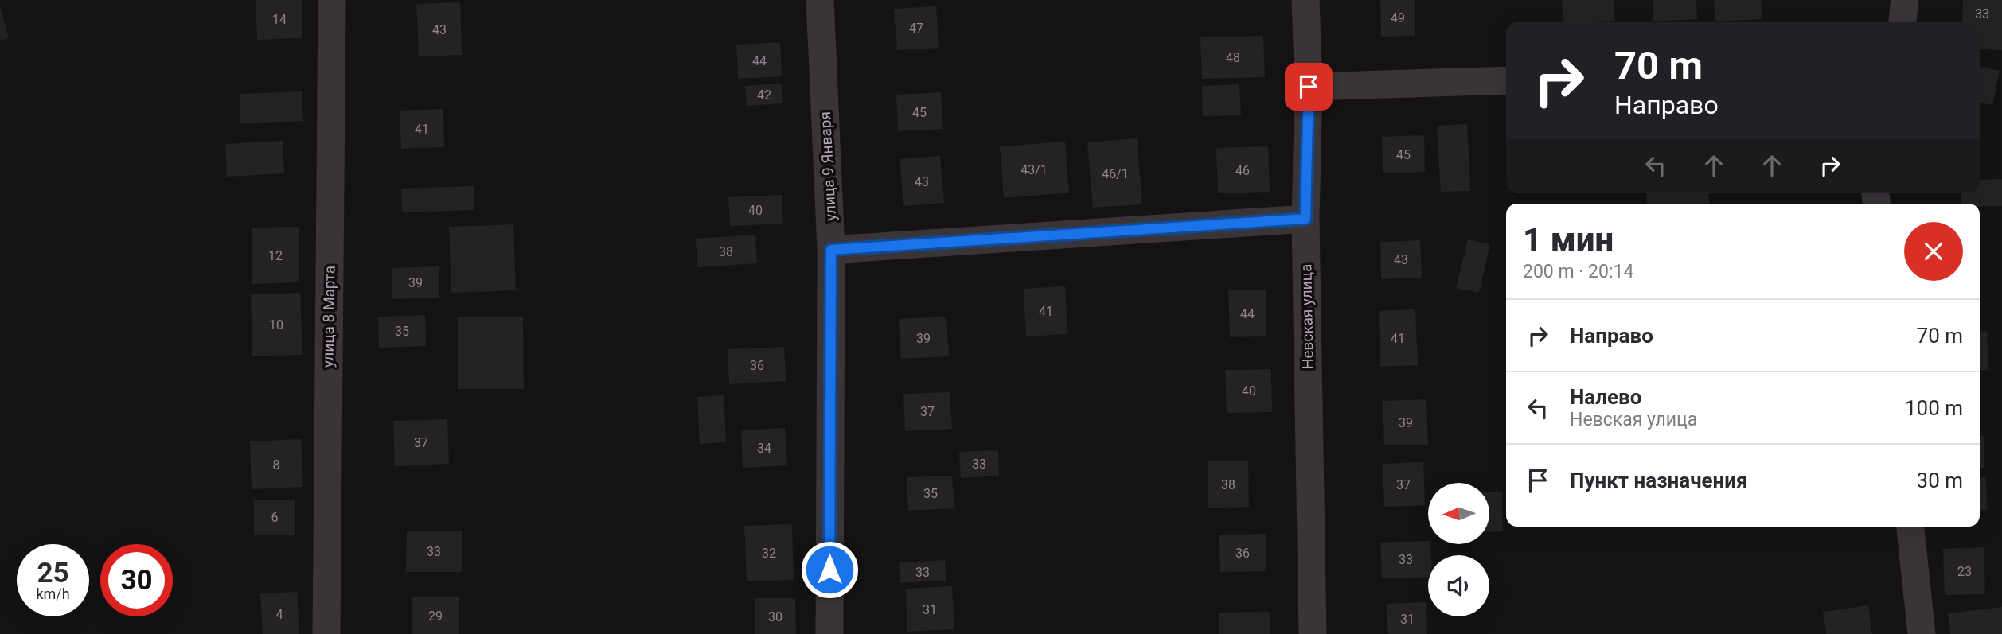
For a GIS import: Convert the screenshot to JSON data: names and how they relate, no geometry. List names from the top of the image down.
{
  "streets": {
    "street": ["улица 9 Января", "улица 8 Марта", "Невская улица"]
  },
  "house_numbers": [
    "33",
    "49",
    "14",
    "47",
    "43",
    "48",
    "44",
    "42",
    "45",
    "41",
    "45",
    "43/1",
    "46",
    "46/1",
    "43",
    "40",
    "38",
    "12",
    "43",
    "39",
    "41",
    "44",
    "10",
    "35",
    "39",
    "41",
    "36",
    "40",
    "37",
    "39",
    "37",
    "34",
    "33",
    "8",
    "38",
    "37",
    "35",
    "6",
    "33",
    "32",
    "36",
    "33",
    "23",
    "33",
    "31",
    "4",
    "29",
    "30",
    "31"
  ],
  "north": "left",
  "page": {
    "turn": ["70 m", "Направо"],
    "heading": ["1 мин", "200 m · 20:14"],
    "list": [
      {
        "name": "Направо",
        "value": "70 m"
      },
      {
        "name": "Налево",
        "note": "Невская улица",
        "value": "100 m"
      },
      {
        "name": "Пункт назначения",
        "value": "30 m"
      }
    ],
    "speed": "25 km/h",
    "limit": "30"
  }
}
